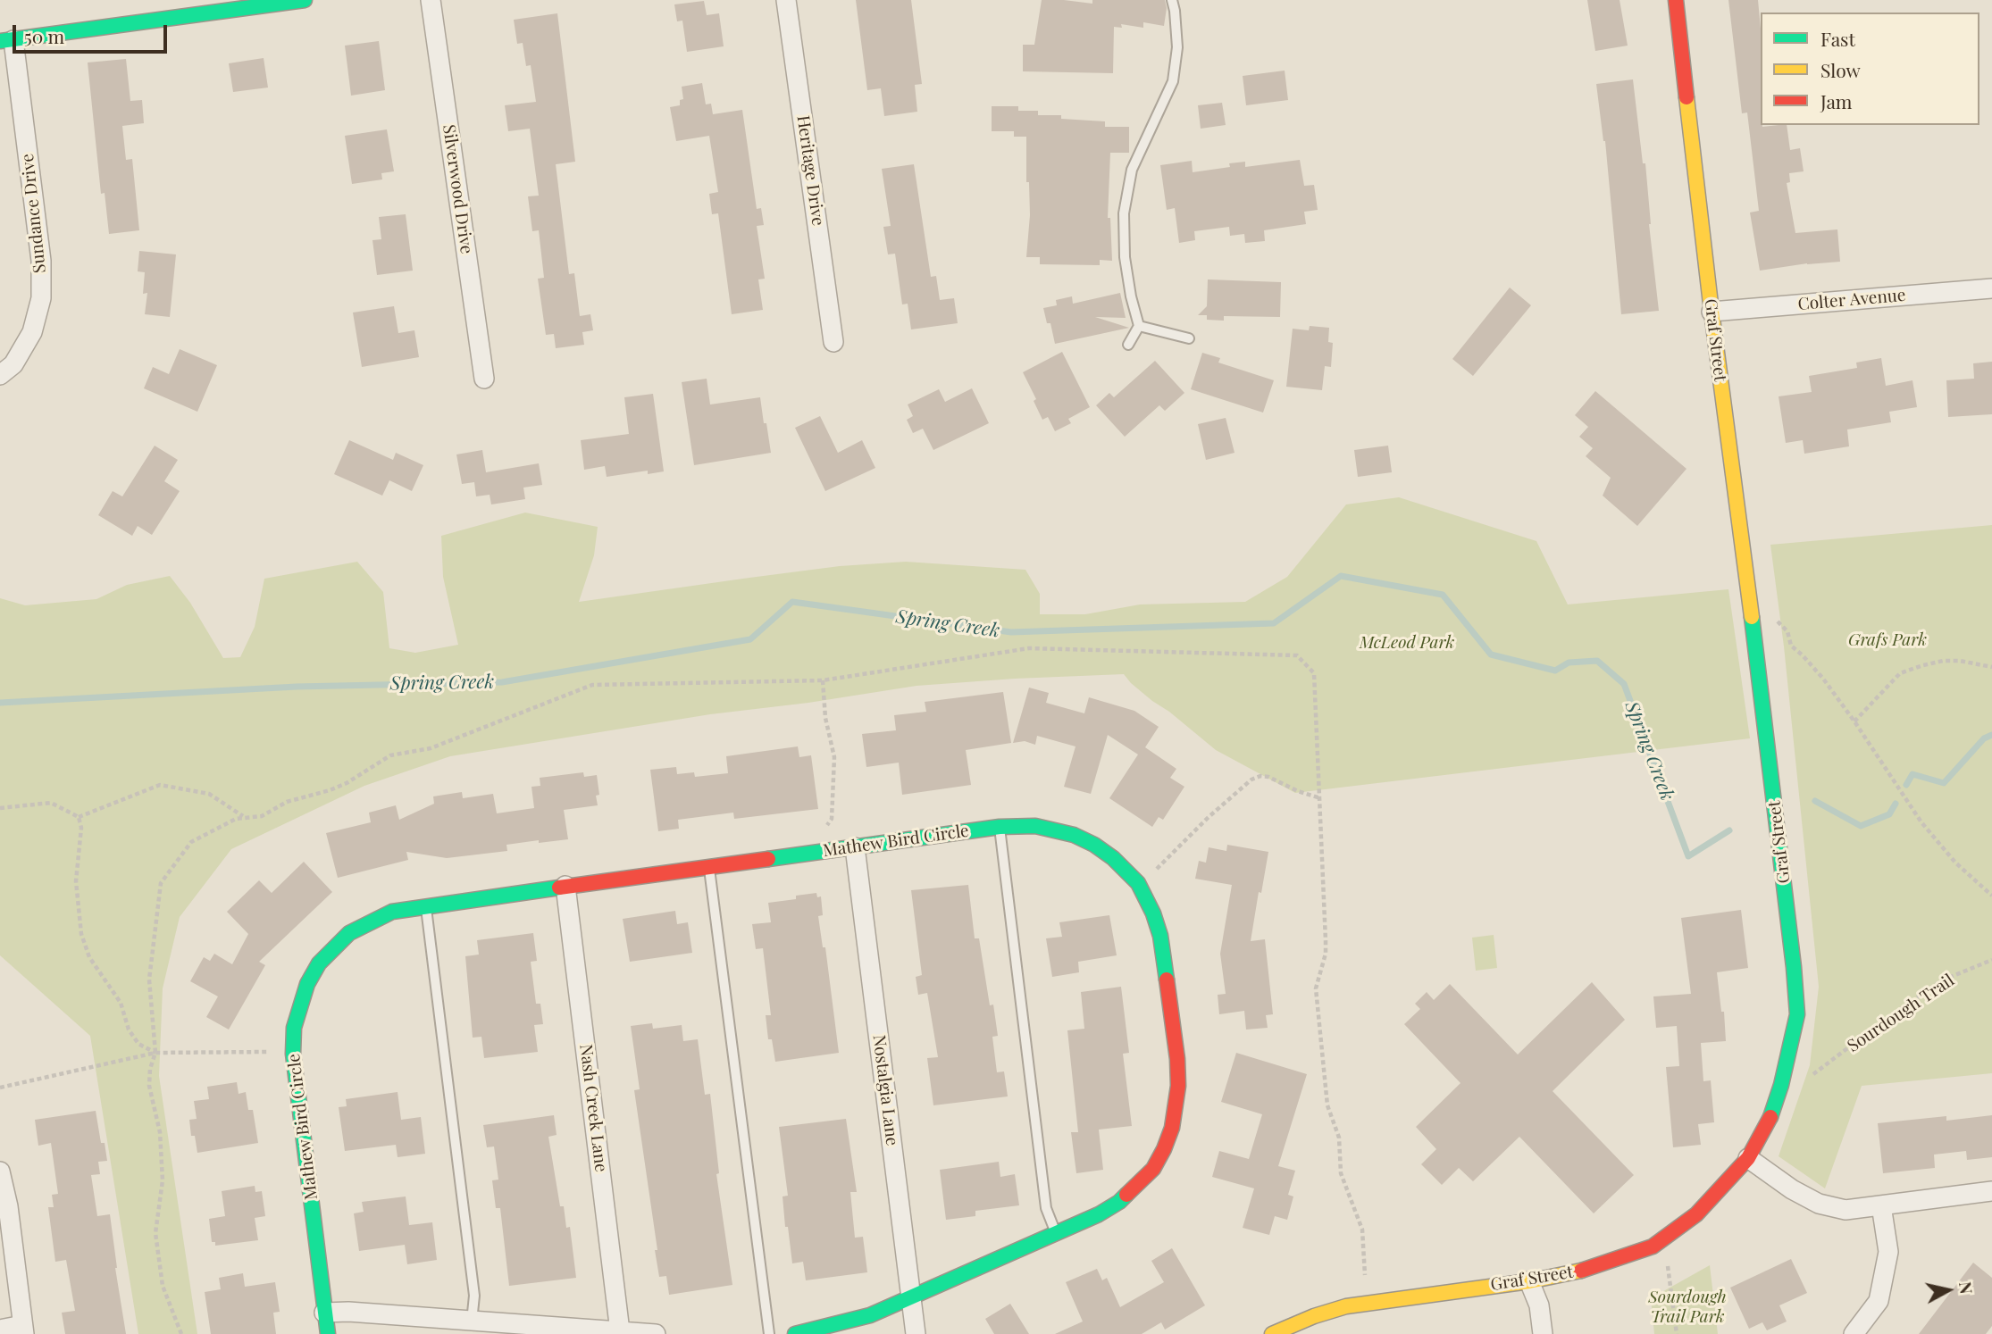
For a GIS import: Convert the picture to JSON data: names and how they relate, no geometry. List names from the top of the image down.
{
  "streets": {
    "street": [
      "Heritage Drive",
      "Silverwood Drive",
      "Sundance Drive",
      "Colter Avenue",
      "Graf Street",
      "Mathew Bird Circle",
      "Nostalgia Lane",
      "Nash Creek Lane"
    ],
    "path": ["Sourdough Trail"]
  },
  "crossings": [
    ["Colter Avenue", "Graf Street"],
    ["Mathew Bird Circle", "Nostalgia Lane"],
    ["Mathew Bird Circle", "Nash Creek Lane"]
  ],
  "water": ["Spring Creek"],
  "parks": ["Grafs Park", "McLeod Park", "Sourdough Trail Park"],
  "legend": ["Fast", "Slow", "Jam"],
  "scale_bar": "50 m",
  "north": "right"
}
